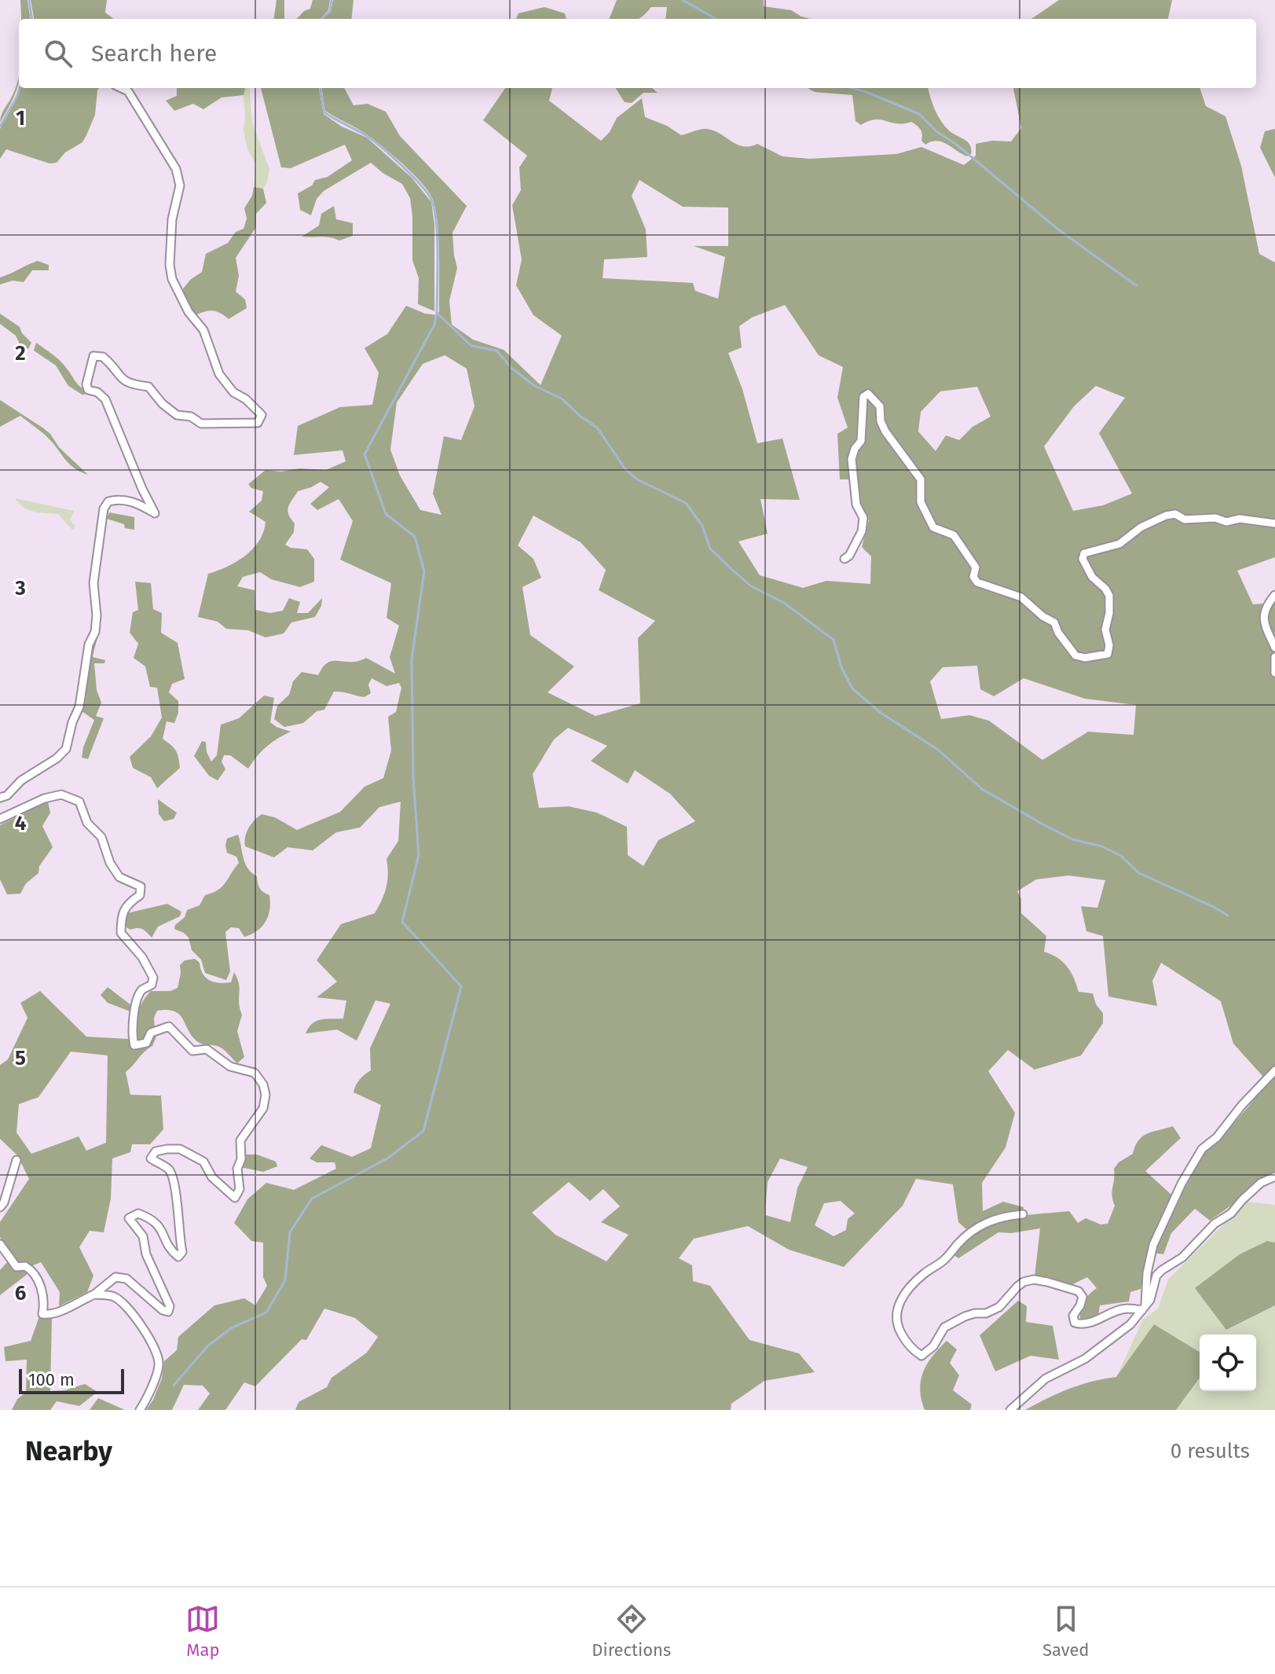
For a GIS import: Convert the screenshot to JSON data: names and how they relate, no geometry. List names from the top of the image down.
{
  "scale_bar": "100 m",
  "page": {
    "search": "Search here",
    "scale": "100 m",
    "heading": ["Nearby", "0 results"],
    "nav": ["Map", "Directions", "Saved"]
  },
  "grid": {
    "rows": [
      "1",
      "2",
      "3",
      "4",
      "5",
      "6"
    ]
  }
}
